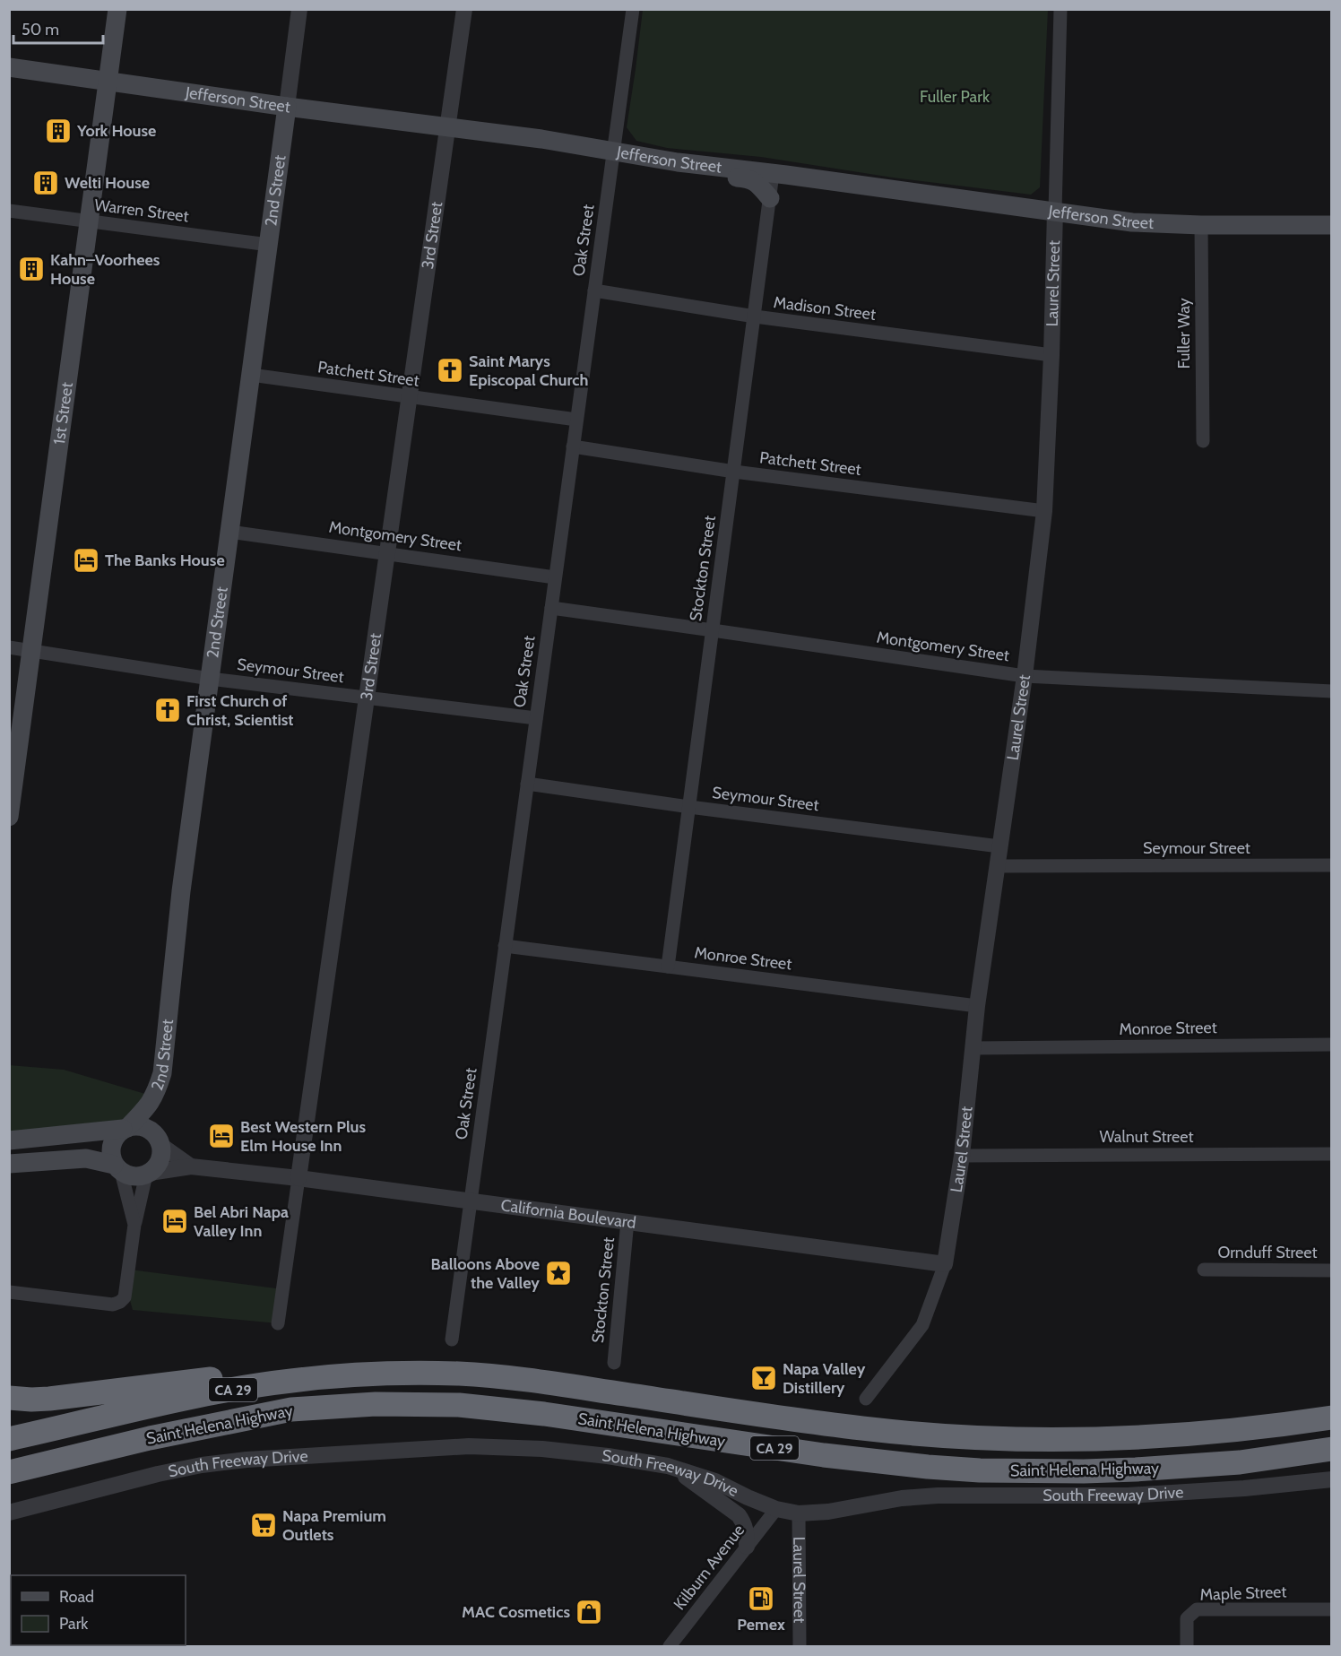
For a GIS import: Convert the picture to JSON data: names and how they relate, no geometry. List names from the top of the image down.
{
  "streets": {
    "highway": ["CA 29", "Saint Helena Highway"],
    "main road": ["Jefferson Street", "2nd Street", "1st Street"],
    "street": [
      "Warren Street",
      "3rd Street",
      "Oak Street",
      "Laurel Street",
      "Madison Street",
      "Fuller Way",
      "Patchett Street",
      "Montgomery Street",
      "Stockton Street",
      "Seymour Street",
      "Monroe Street",
      "Walnut Street",
      "California Boulevard",
      "Ornduff Street",
      "South Freeway Drive",
      "Kilburn Avenue",
      "Maple Street"
    ]
  },
  "crossings": [
    ["Jefferson Street", "2nd Street"],
    ["Jefferson Street", "3rd Street"],
    ["Jefferson Street", "Oak Street"],
    ["Jefferson Street", "Laurel Street"],
    ["Jefferson Street", "Fuller Way"],
    ["Jefferson Street", "1st Street"],
    ["Jefferson Street", "Stockton Street"],
    ["2nd Street", "Warren Street"],
    ["2nd Street", "Patchett Street"],
    ["2nd Street", "Montgomery Street"],
    ["2nd Street", "Seymour Street"],
    ["2nd Street", "California Boulevard"],
    ["Warren Street", "1st Street"],
    ["3rd Street", "Patchett Street"],
    ["3rd Street", "Montgomery Street"],
    ["3rd Street", "Seymour Street"],
    ["3rd Street", "California Boulevard"],
    ["Oak Street", "Madison Street"],
    ["Oak Street", "Patchett Street"],
    ["Oak Street", "Montgomery Street"],
    ["Oak Street", "Seymour Street"],
    ["Oak Street", "Monroe Street"],
    ["Oak Street", "California Boulevard"],
    ["Laurel Street", "Madison Street"],
    ["Laurel Street", "Patchett Street"],
    ["Laurel Street", "Montgomery Street"],
    ["Laurel Street", "Seymour Street"],
    ["Laurel Street", "Monroe Street"],
    ["Laurel Street", "Walnut Street"],
    ["Laurel Street", "California Boulevard"],
    ["Laurel Street", "South Freeway Drive"],
    ["Madison Street", "Stockton Street"],
    ["Patchett Street", "Stockton Street"],
    ["1st Street", "Seymour Street"],
    ["Montgomery Street", "Stockton Street"],
    ["Stockton Street", "Seymour Street"],
    ["Stockton Street", "Monroe Street"],
    ["Stockton Street", "California Boulevard"],
    ["South Freeway Drive", "Kilburn Avenue"]
  ],
  "parks": ["Fuller Park"],
  "places": {
    "building": ["York House", "Welti House", "Kahn–Voorhees House"],
    "church": ["Saint Marys Episcopal Church", "First Church of Christ, Scientist"],
    "hotel": ["The Banks House", "Best Western Plus Elm House Inn", "Bel Abri Napa Valley Inn"],
    "place": ["Balloons Above the Valley"],
    "bar": ["Napa Valley Distillery"],
    "supermarket": ["Napa Premium Outlets"],
    "fuel station": ["Pemex"],
    "shop": ["MAC Cosmetics"]
  },
  "legend": ["Road", "Park"],
  "scale_bar": "50 m"
}
